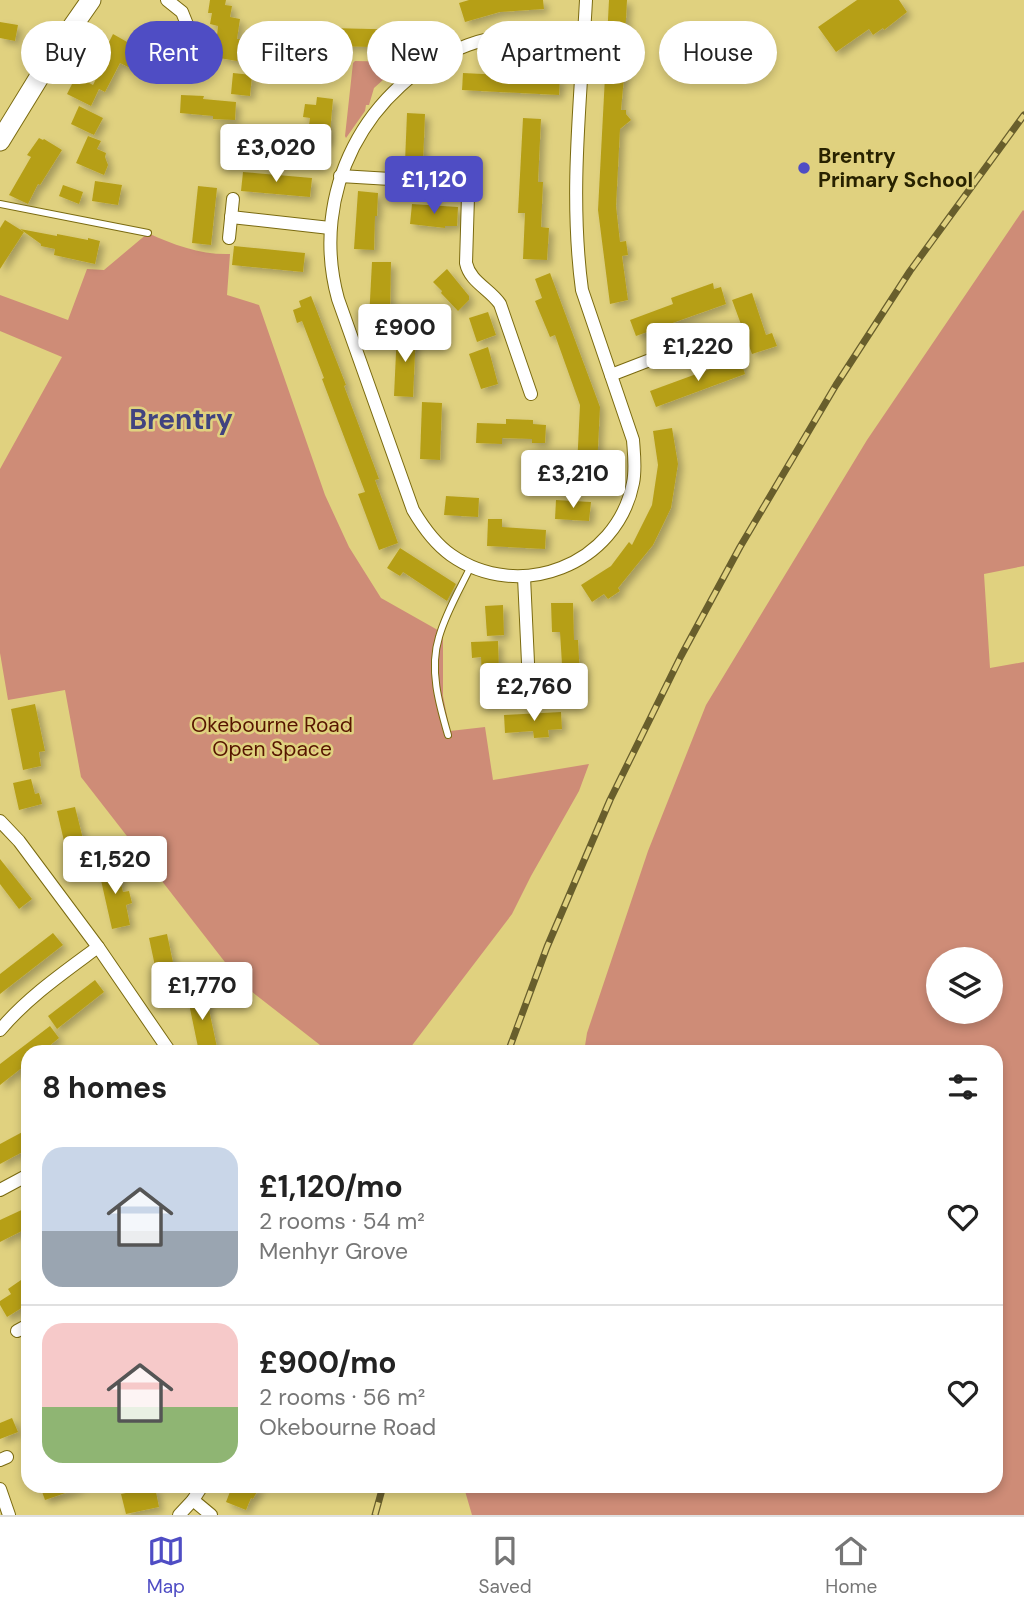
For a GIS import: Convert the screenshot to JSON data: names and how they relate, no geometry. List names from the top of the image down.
{
  "districts": ["Brentry"],
  "parks": ["Okebourne Road Open Space"],
  "places": ["Brentry Primary School"],
  "page": {
    "chip": [
      "Buy",
      "Rent",
      "Filters",
      "New",
      "Apartment",
      "House"
    ],
    "price": [
      "£3,020",
      "£1,120",
      "£900",
      "£1,220",
      "£3,210",
      "£2,760",
      "£1,520",
      "£1,770"
    ],
    "heading": "8 homes",
    "list": [
      {
        "name": "£1,120/mo",
        "note": "2 rooms · 54 m² · Menhyr Grove"
      },
      {
        "name": "£900/mo",
        "note": "2 rooms · 56 m² · Okebourne Road"
      }
    ],
    "tabs": ["Map", "Saved", "Home"]
  }
}
